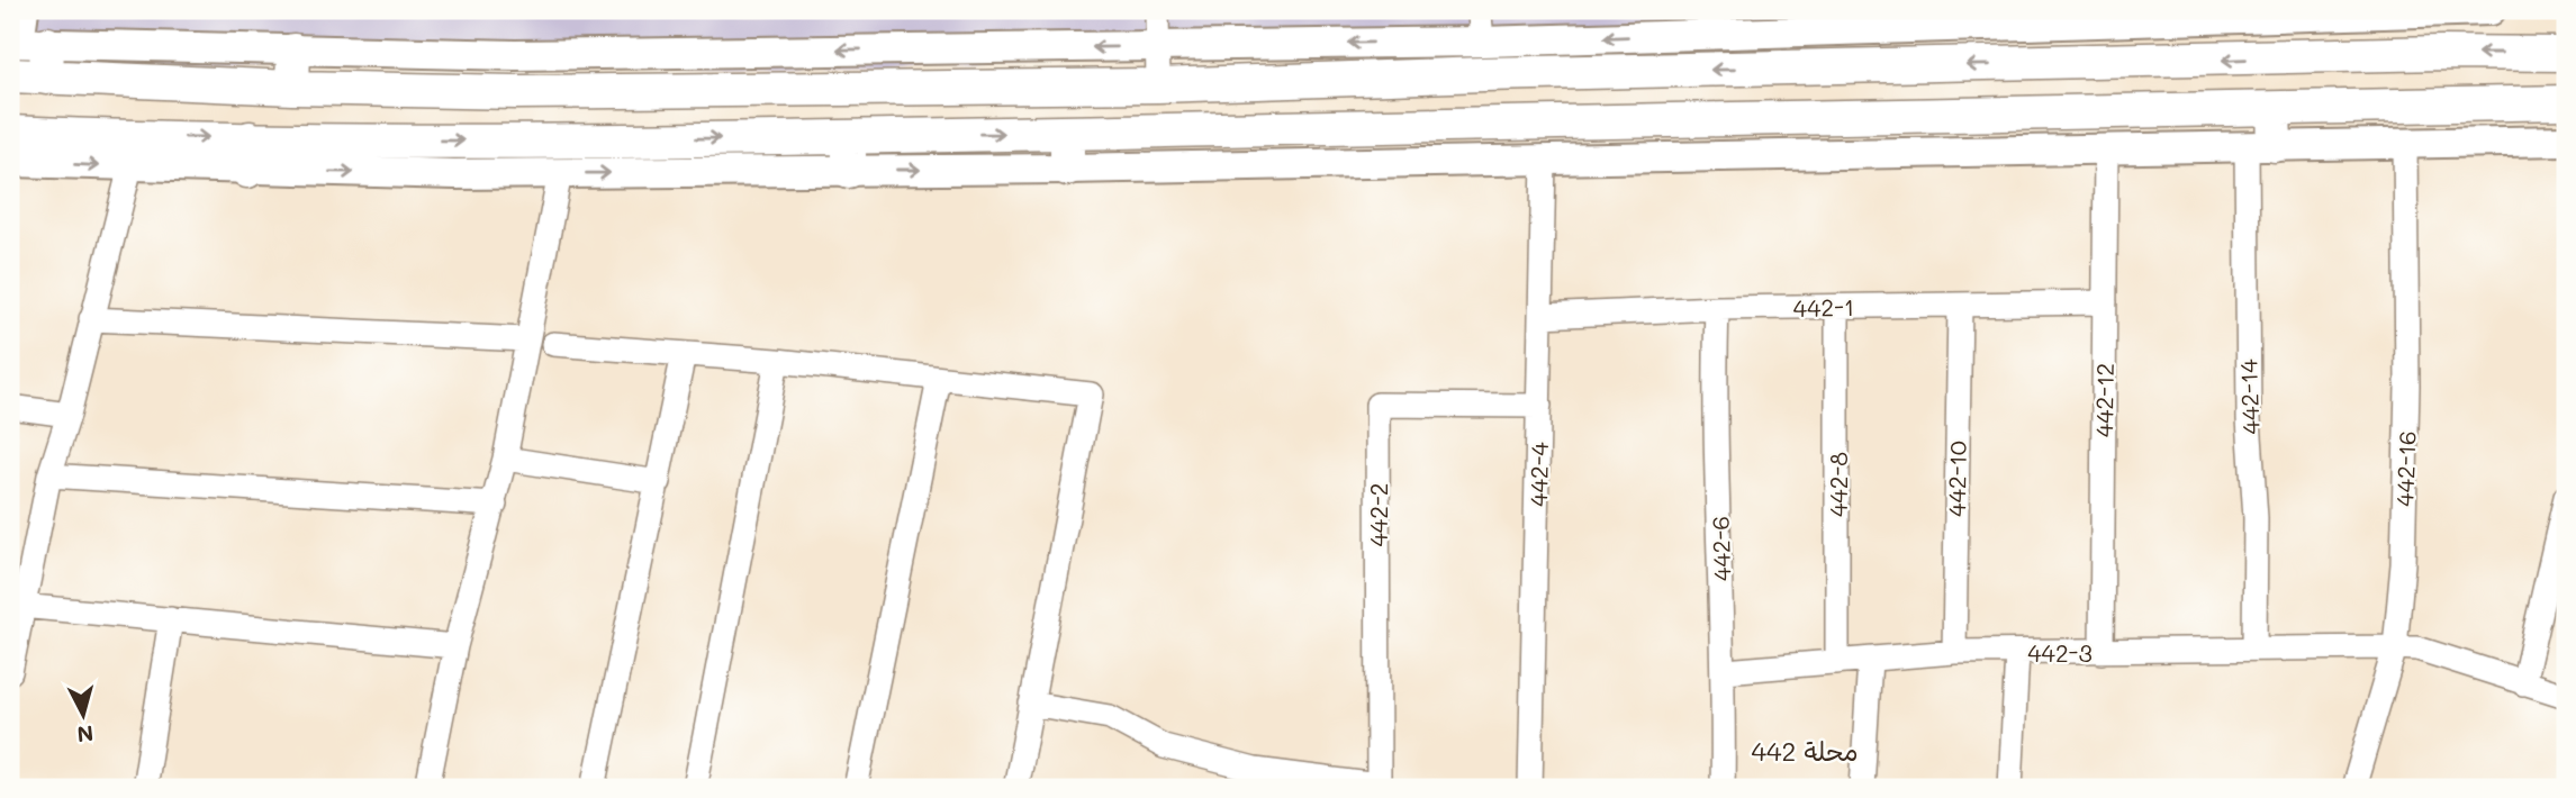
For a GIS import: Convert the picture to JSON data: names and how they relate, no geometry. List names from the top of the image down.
{
  "streets": {
    "street": [
      "442-1",
      "442-14",
      "442-12",
      "442-16",
      "442-4",
      "442-10",
      "442-8",
      "442-2",
      "442-6",
      "442-3"
    ]
  },
  "crossings": [
    ["442-1", "442-12"],
    ["442-1", "442-4"],
    ["442-1", "442-10"],
    ["442-1", "442-8"],
    ["442-1", "442-6"],
    ["442-14", "442-3"],
    ["442-12", "442-3"],
    ["442-16", "442-3"],
    ["442-4", "442-2"],
    ["442-10", "442-3"],
    ["442-8", "442-3"],
    ["442-6", "442-3"]
  ],
  "districts": ["محلة 442"],
  "north": "bottom"
}
